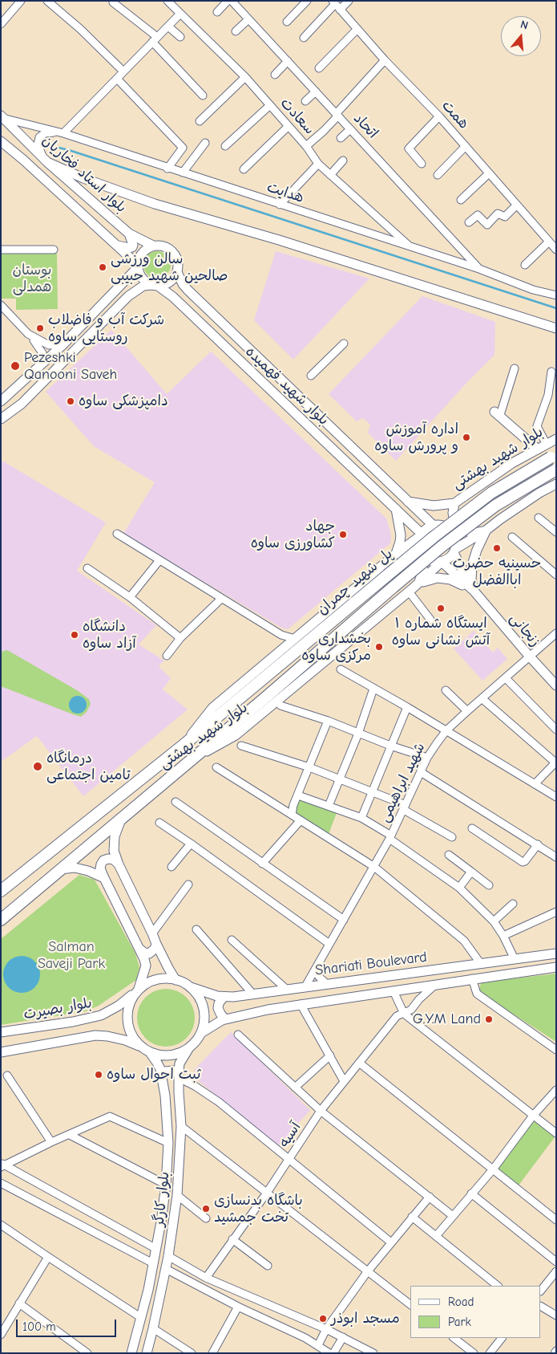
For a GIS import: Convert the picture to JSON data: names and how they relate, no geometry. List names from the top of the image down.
{
  "streets": {
    "main road": [
      "بلوار استاد فخاریان",
      "بلوار شهید فهمیده",
      "بلوار شهید بهشتی",
      "پل شهید چمران",
      "زنجانی",
      "Shariati Boulevard",
      "بلوار بصیرت",
      "بلوار کارگر"
    ],
    "street": [
      "همت",
      "سعادت",
      "اتحاد",
      "هدایت",
      "شهید ابراهیمی",
      "آسیه"
    ]
  },
  "crossings": [
    ["سعادت", "هدایت"],
    ["اتحاد", "هدایت"],
    ["بلوار استاد فخاریان", "هدایت"],
    ["بلوار استاد فخاریان", "بلوار شهید فهمیده"],
    ["بلوار شهید فهمیده", "بلوار شهید بهشتی"],
    ["بلوار شهید بهشتی", "پل شهید چمران"],
    ["زنجانی", "شهید ابراهیمی"],
    ["شهید ابراهیمی", "Shariati Boulevard"],
    ["Shariati Boulevard", "بلوار بصیرت"],
    ["Shariati Boulevard", "آسیه"],
    ["Shariati Boulevard", "بلوار کارگر"],
    ["بلوار بصیرت", "بلوار کارگر"]
  ],
  "parks": ["بوستان همدلی", "Salman Saveji Park"],
  "places": [
    "سالن ورزشی صالحین شهید حبیبی",
    "شرکت آب و فاضلاب روستایی ساوه",
    "Pezeshki Qanooni Saveh",
    "دامپزشکی ساوه",
    "اداره آموزش و پرورش ساوه",
    "جهاد کشاورزی ساوه",
    "حسینیه حضرت اباالفضل",
    "ایستگاه شماره ۱ آتش نشانی ساوه",
    "دانشگاه آزاد ساوه",
    "بخشداری مرکزی ساوه",
    "درمانگاه تامین اجتماعی",
    "G.Y.M Land",
    "ثبت احوال ساوه",
    "باشگاه بدنسازی تخت جمشید",
    "مسجد ابوذر"
  ],
  "legend": ["Road", "Park"],
  "scale_bar": "100 m",
  "north": "top"
}
